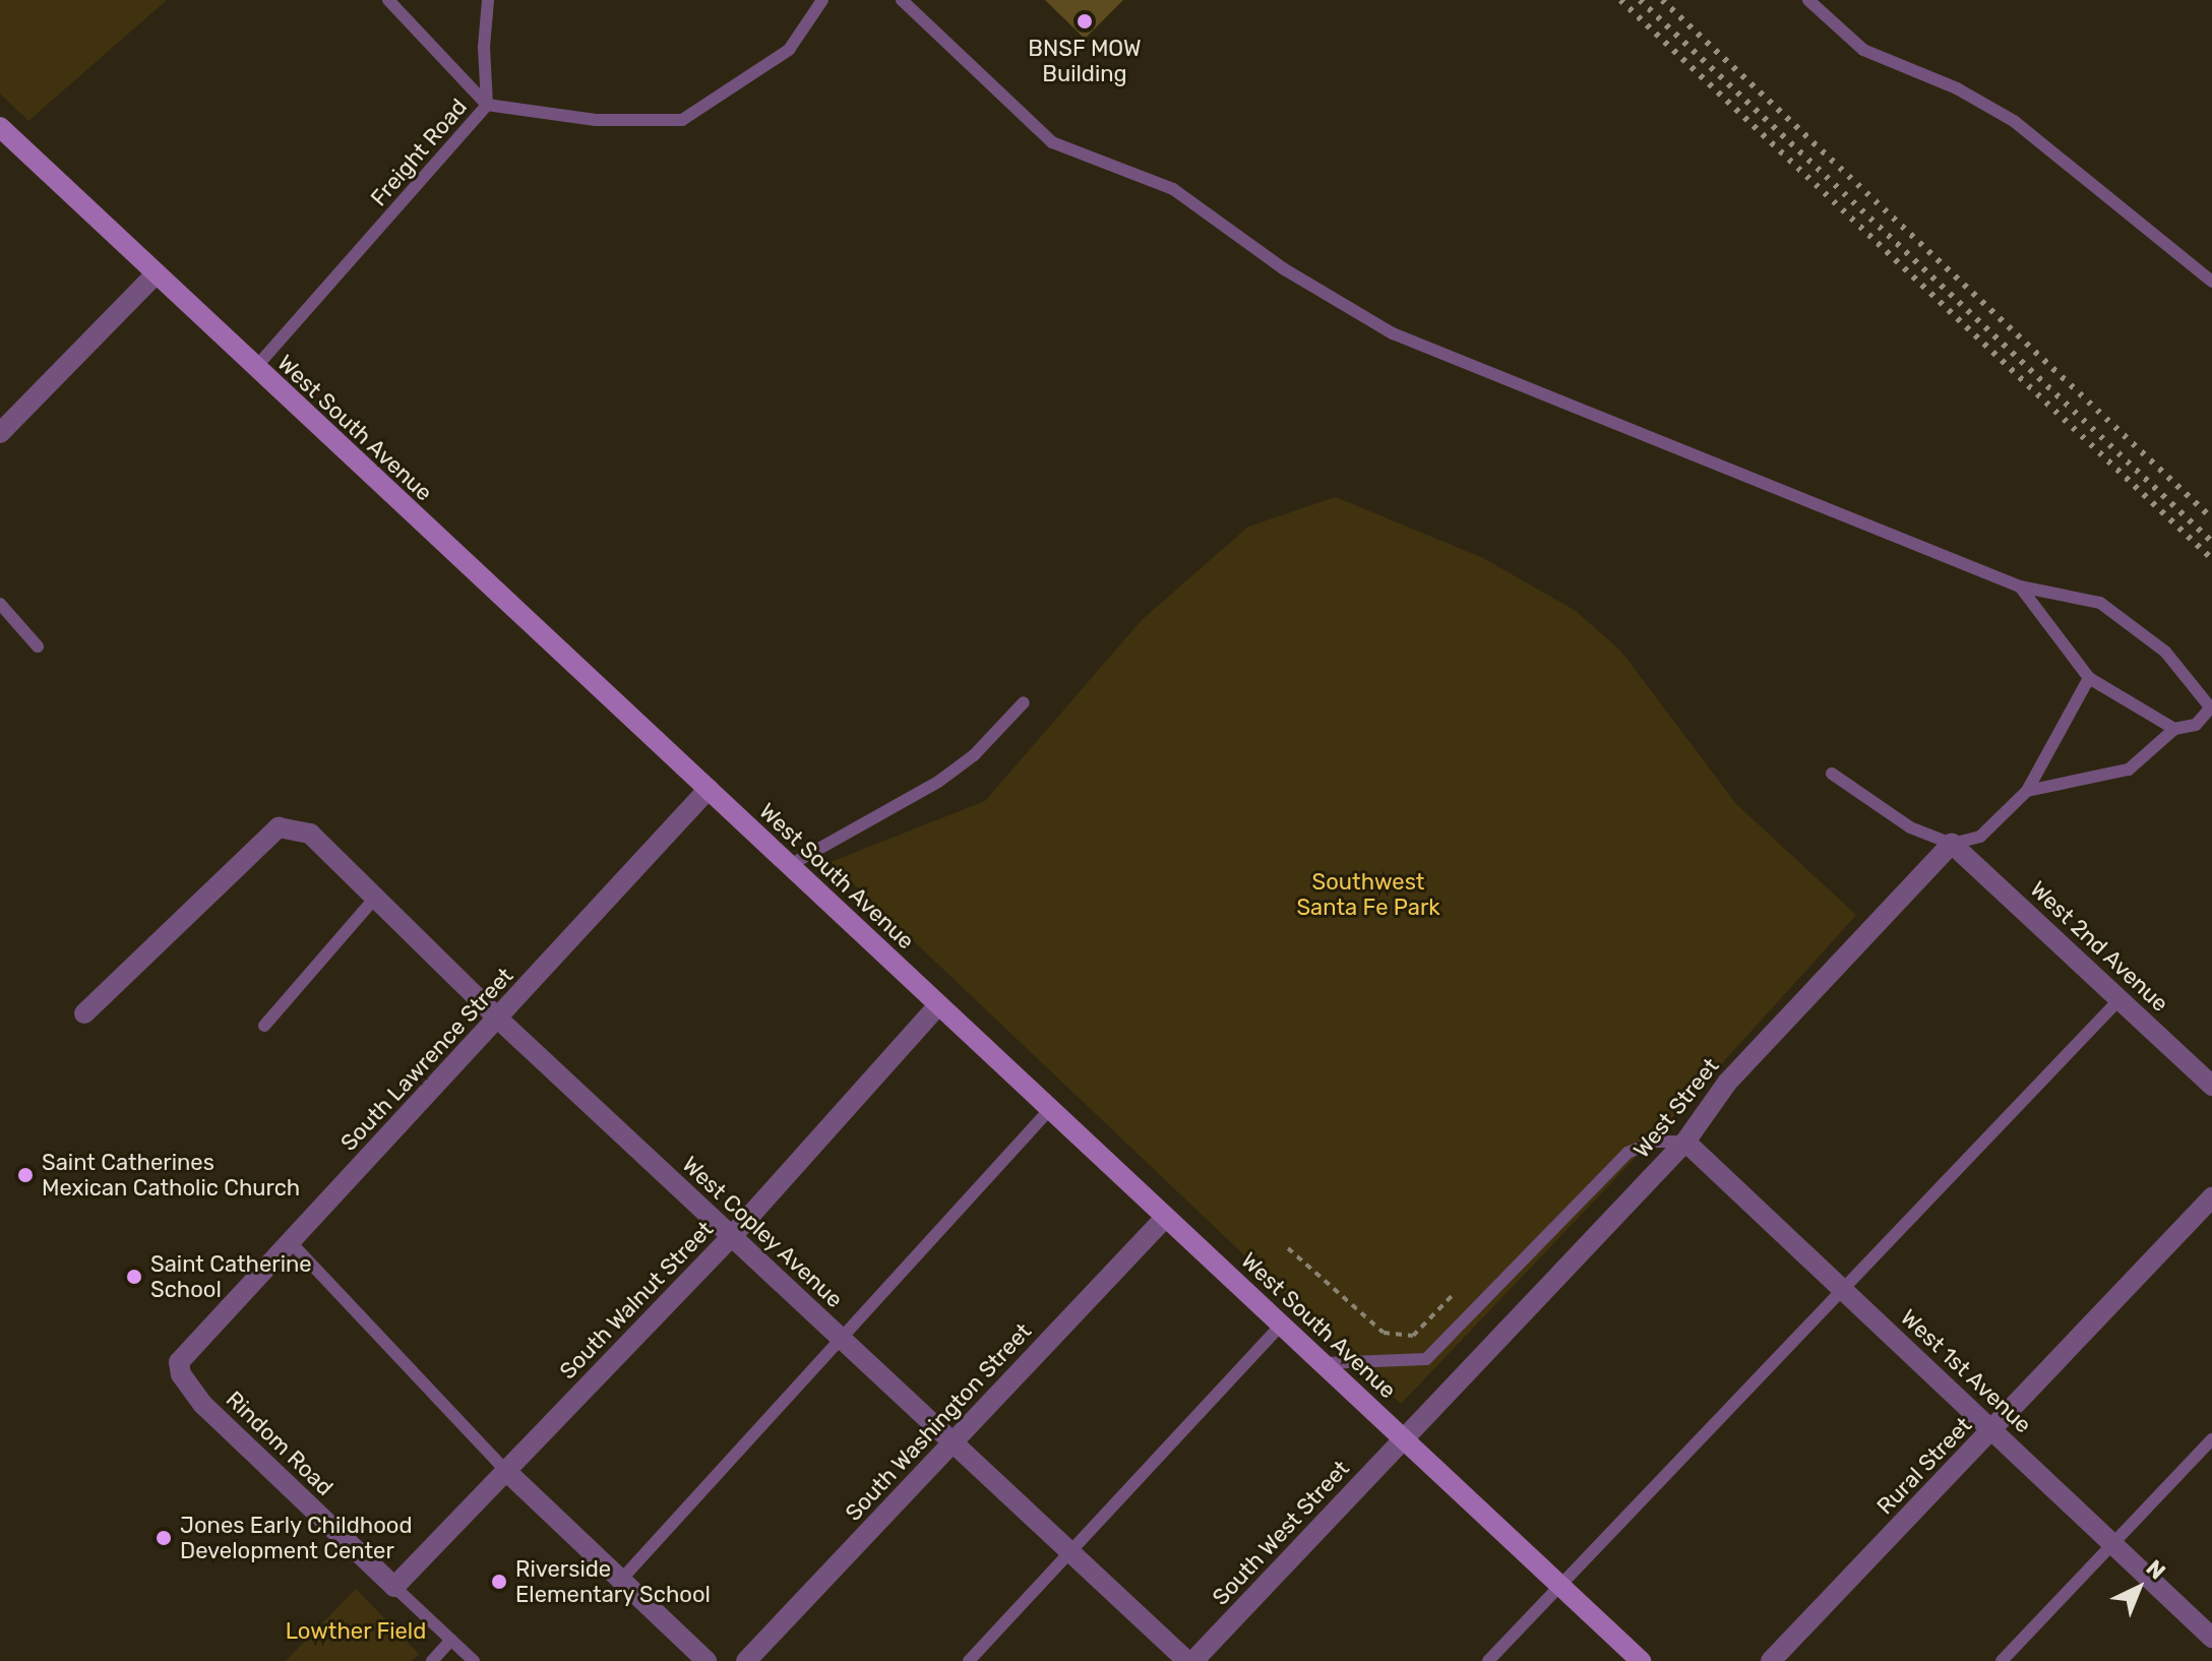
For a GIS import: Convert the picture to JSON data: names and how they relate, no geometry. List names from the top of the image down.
{
  "streets": {
    "main road": ["West South Avenue"],
    "street": [
      "West 2nd Avenue",
      "South Lawrence Street",
      "West Street",
      "West Copley Avenue",
      "South Walnut Street",
      "West 1st Avenue",
      "South Washington Street",
      "Rindom Road",
      "Rural Street",
      "South West Street"
    ],
    "lane": ["Freight Road"]
  },
  "crossings": [
    ["Freight Road", "West South Avenue"],
    ["West South Avenue", "South Lawrence Street"],
    ["West South Avenue", "West Street"],
    ["West South Avenue", "South Walnut Street"],
    ["West South Avenue", "South Washington Street"],
    ["West South Avenue", "South West Street"],
    ["West 2nd Avenue", "West Street"],
    ["South Lawrence Street", "West Copley Avenue"],
    ["South Lawrence Street", "Rindom Road"],
    ["West Street", "West 1st Avenue"],
    ["West Street", "South West Street"],
    ["West Copley Avenue", "South Walnut Street"],
    ["West Copley Avenue", "South Washington Street"],
    ["South Walnut Street", "Rindom Road"],
    ["West 1st Avenue", "Rural Street"]
  ],
  "parks": ["Southwest Santa Fe Park", "Lowther Field"],
  "places": [
    "BNSF MOW Building",
    "Saint Catherines Mexican Catholic Church",
    "Saint Catherine School",
    "Jones Early Childhood Development Center",
    "Riverside Elementary School"
  ],
  "north": "top right"
}
